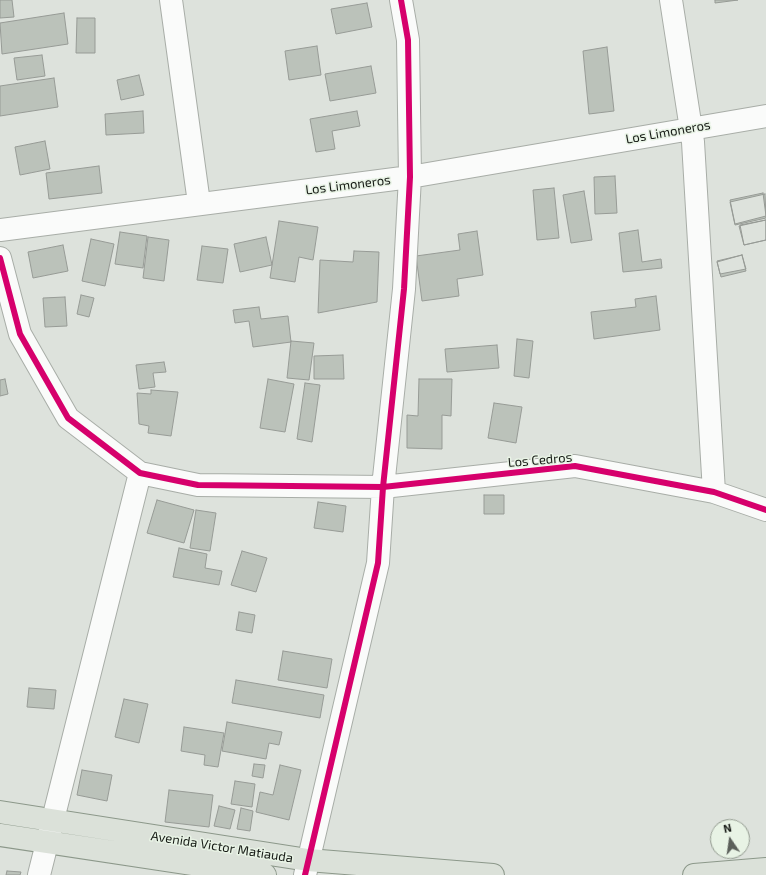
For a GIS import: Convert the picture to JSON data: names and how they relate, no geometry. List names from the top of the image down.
{
  "streets": {
    "main road": ["Avenida Victor Matiauda"],
    "street": ["Los Limoneros", "Los Cedros"]
  },
  "north": "top"
}
